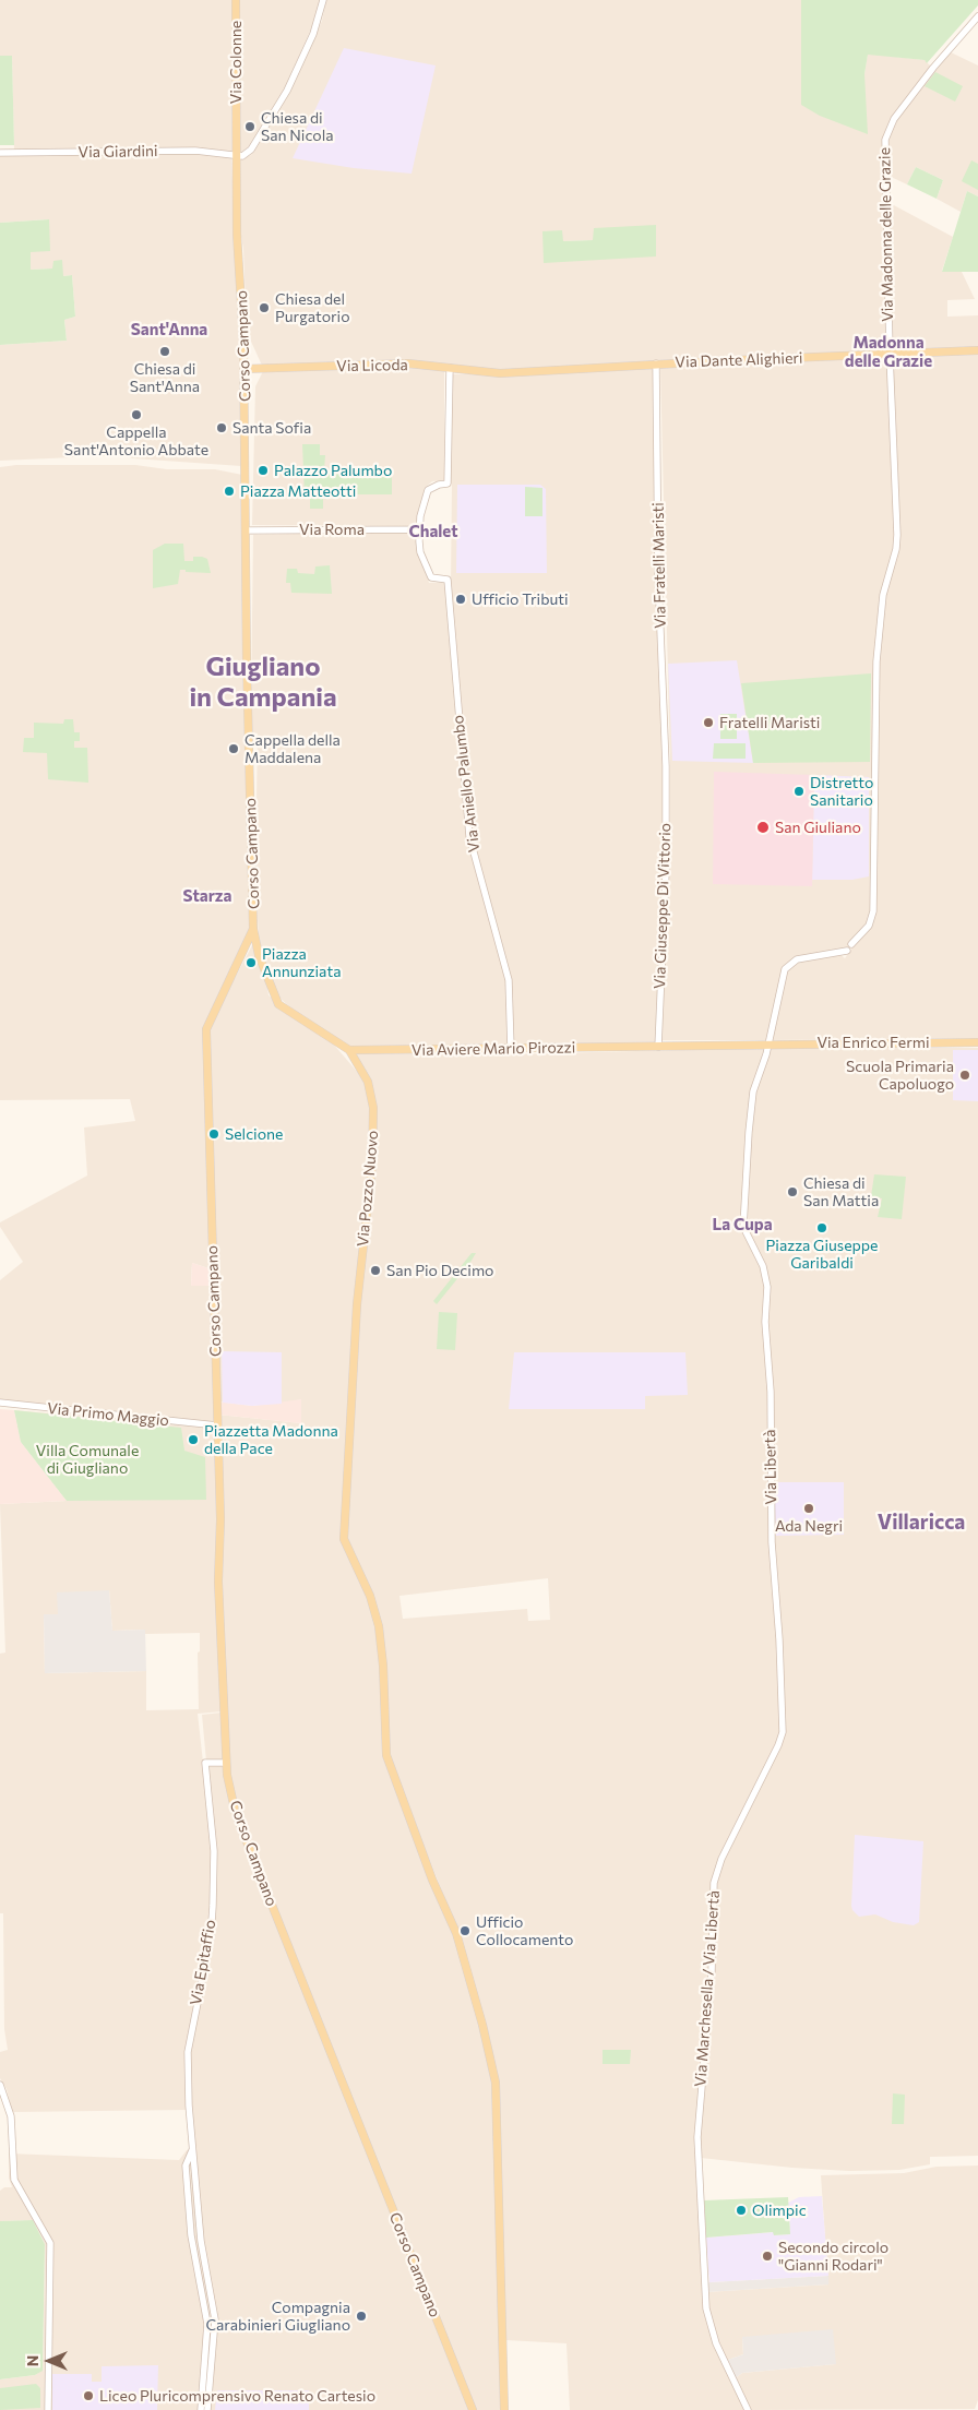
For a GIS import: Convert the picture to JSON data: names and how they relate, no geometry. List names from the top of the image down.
{
  "streets": {
    "main road": [
      "Via Colonne",
      "Corso Campano",
      "Via Dante Alighieri",
      "Via Licoda",
      "Via Enrico Fermi",
      "Via Aviere Mario Pirozzi",
      "Via Pozzo Nuovo"
    ],
    "street": [
      "Via Giardini",
      "Via Madonna delle Grazie",
      "Via Roma",
      "Via Fratelli Maristi",
      "Via Aniello Palumbo",
      "Via Giuseppe Di Vittorio",
      "Via Primo Maggio",
      "Via Libertà",
      "Via Epitaffio",
      "Via Marchesella / Via Libertà"
    ]
  },
  "crossings": [
    ["Via Colonne", "Via Giardini"],
    ["Via Colonne", "Corso Campano"],
    ["Via Giardini", "Corso Campano"],
    ["Via Madonna delle Grazie", "Via Dante Alighieri"],
    ["Corso Campano", "Via Licoda"],
    ["Corso Campano", "Via Roma"],
    ["Corso Campano", "Via Primo Maggio"],
    ["Corso Campano", "Via Epitaffio"],
    ["Via Dante Alighieri", "Via Licoda"],
    ["Via Dante Alighieri", "Via Fratelli Maristi"],
    ["Via Roma", "Via Aniello Palumbo"],
    ["Via Fratelli Maristi", "Via Giuseppe Di Vittorio"],
    ["Via Aniello Palumbo", "Via Aviere Mario Pirozzi"],
    ["Via Giuseppe Di Vittorio", "Via Enrico Fermi"],
    ["Via Giuseppe Di Vittorio", "Via Aviere Mario Pirozzi"],
    ["Via Enrico Fermi", "Via Aviere Mario Pirozzi"],
    ["Via Enrico Fermi", "Via Libertà"],
    ["Via Aviere Mario Pirozzi", "Via Pozzo Nuovo"],
    ["Via Libertà", "Via Marchesella / Via Libertà"]
  ],
  "districts": [
    "Sant'Anna",
    "Madonna delle Grazie",
    "Chalet",
    "Giugliano in Campania",
    "Starza",
    "La Cupa",
    "Villaricca"
  ],
  "parks": ["Villa Comunale di Giugliano"],
  "places": [
    "Chiesa di San Nicola",
    "Chiesa del Purgatorio",
    "Chiesa di Sant'Anna",
    "Cappella Sant'Antonio Abbate",
    "Santa Sofia",
    "Palazzo Palumbo",
    "Piazza Matteotti",
    "Ufficio Tributi",
    "Fratelli Maristi",
    "Cappella della Maddalena",
    "Distretto Sanitario",
    "San Giuliano",
    "Piazza Annunziata",
    "Scuola Primaria Capoluogo",
    "Selcione",
    "Chiesa di San Mattia",
    "Piazza Giuseppe Garibaldi",
    "San Pio Decimo",
    "Piazzetta Madonna della Pace",
    "Ada Negri",
    "Ufficio Collocamento",
    "Olimpic",
    "Secondo circolo \"Gianni Rodari\"",
    "Compagnia Carabinieri Giugliano",
    "Liceo Pluricomprensivo Renato Cartesio"
  ],
  "north": "left"
}
